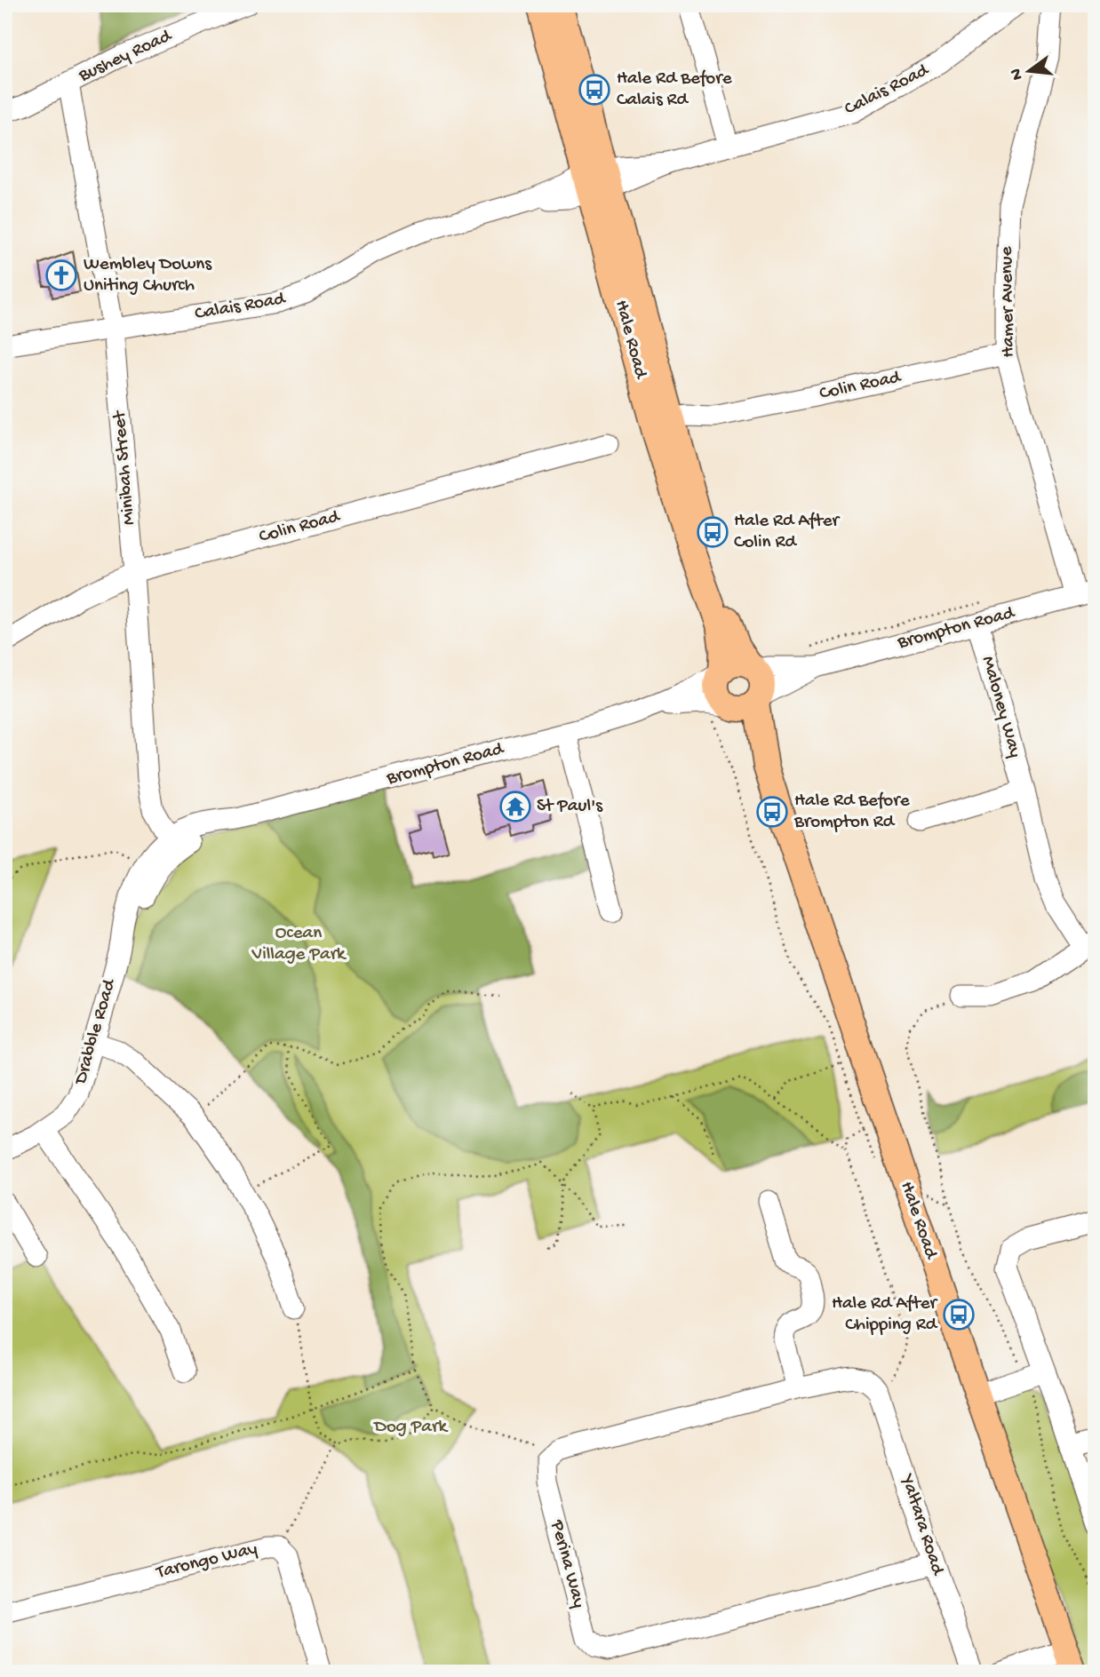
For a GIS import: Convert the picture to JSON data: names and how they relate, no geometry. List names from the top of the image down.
{
  "streets": {
    "main road": ["Hale Road"],
    "street": [
      "Bushey Road",
      "Calais Road",
      "Hamer Avenue",
      "Colin Road",
      "Minibah Street",
      "Brompton Road",
      "Maloney Way",
      "Drabble Road",
      "Yaltara Road",
      "Tarongo Way",
      "Perina Way"
    ]
  },
  "crossings": [
    ["Bushey Road", "Minibah Street"],
    ["Calais Road", "Hale Road"],
    ["Calais Road", "Minibah Street"],
    ["Hamer Avenue", "Colin Road"],
    ["Hamer Avenue", "Brompton Road"],
    ["Hale Road", "Colin Road"],
    ["Hale Road", "Brompton Road"],
    ["Colin Road", "Minibah Street"],
    ["Minibah Street", "Brompton Road"],
    ["Minibah Street", "Drabble Road"],
    ["Brompton Road", "Maloney Way"],
    ["Brompton Road", "Drabble Road"],
    ["Yaltara Road", "Perina Way"]
  ],
  "parks": ["Ocean Village Park", "Dog Park"],
  "places": {
    "bus stop": [
      "Hale Rd Before Calais Rd",
      "Hale Rd After Colin Rd",
      "Hale Rd Before Brompton Rd",
      "Hale Rd After Chipping Rd"
    ],
    "church": ["Wembley Downs Uniting Church"],
    "temple": ["St Paul's"]
  },
  "north": "left"
}
